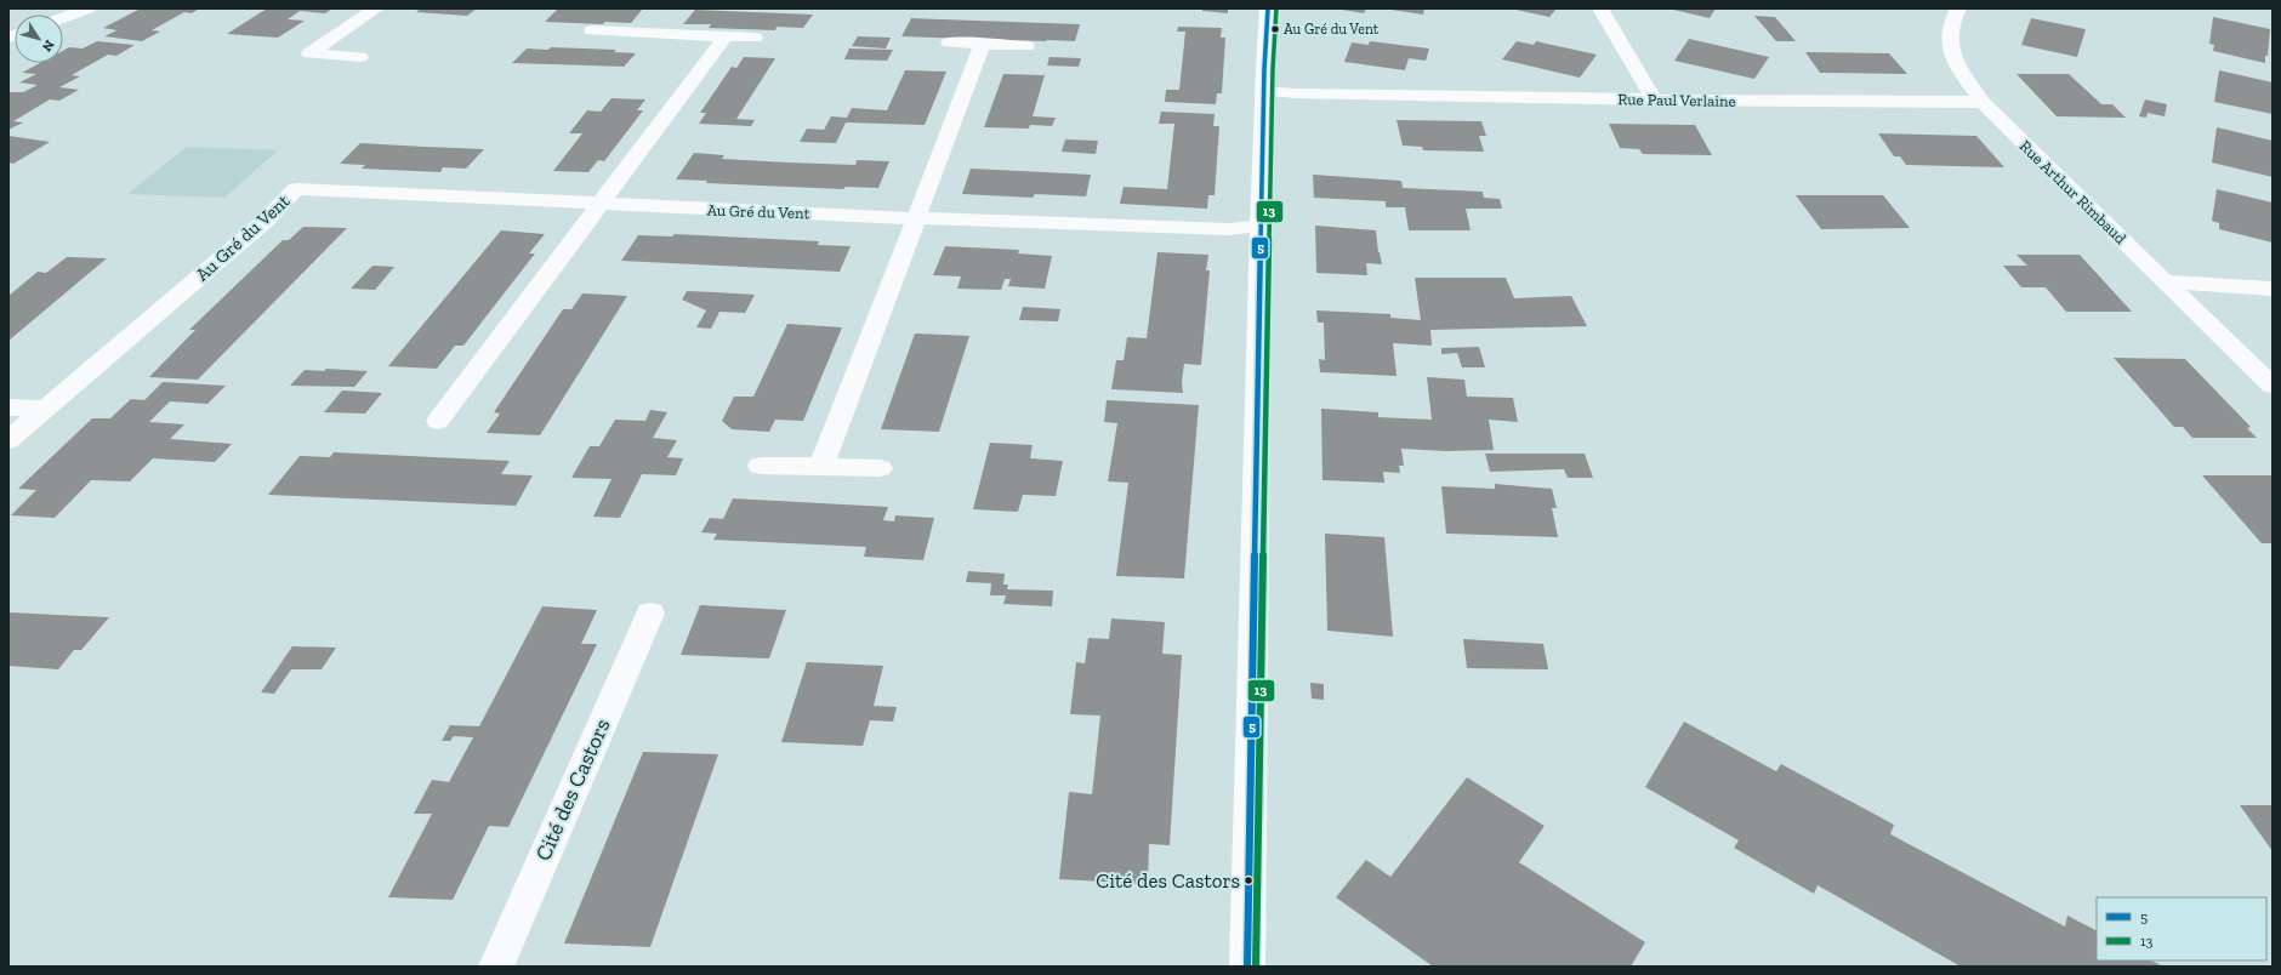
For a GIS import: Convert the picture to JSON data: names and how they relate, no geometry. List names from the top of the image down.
{
  "streets": {
    "street": [
      "Rue Paul Verlaine",
      "Rue Arthur Rimbaud",
      "Au Gré du Vent",
      "Cité des Castors"
    ]
  },
  "crossings": [
    ["Rue Paul Verlaine", "Rue Arthur Rimbaud"]
  ],
  "places": ["Au Gré du Vent", "Cité des Castors"],
  "lines": ["transit line 5", "transit line 13"],
  "legend": ["5", "13"],
  "north": "bottom right"
}
